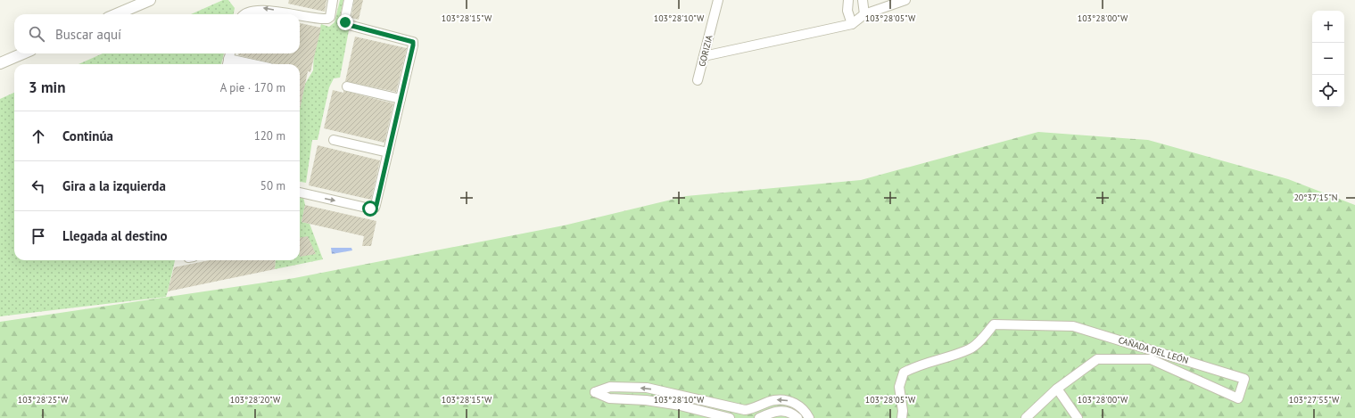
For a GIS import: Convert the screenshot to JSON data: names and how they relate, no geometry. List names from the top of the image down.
{
  "streets": {
    "street": ["GORIZIA", "CAÑADA DEL LEÓN"]
  },
  "page": {
    "map_buttons": ["+", "−"],
    "search": "Buscar aquí",
    "heading": ["3 min", "A pie · 170 m"],
    "list": [
      ["Continúa", "120 m"],
      ["Gira a la izquierda", "50 m"],
      "Llegada al destino"
    ]
  },
  "coordinates": [
    "103°28'15\"W",
    "103°28'10\"W",
    "103°28'05\"W",
    "103°28'00\"W",
    "20°37'15\"N",
    "103°28'25\"W",
    "103°28'20\"W",
    "103°27'55\"W"
  ]
}
